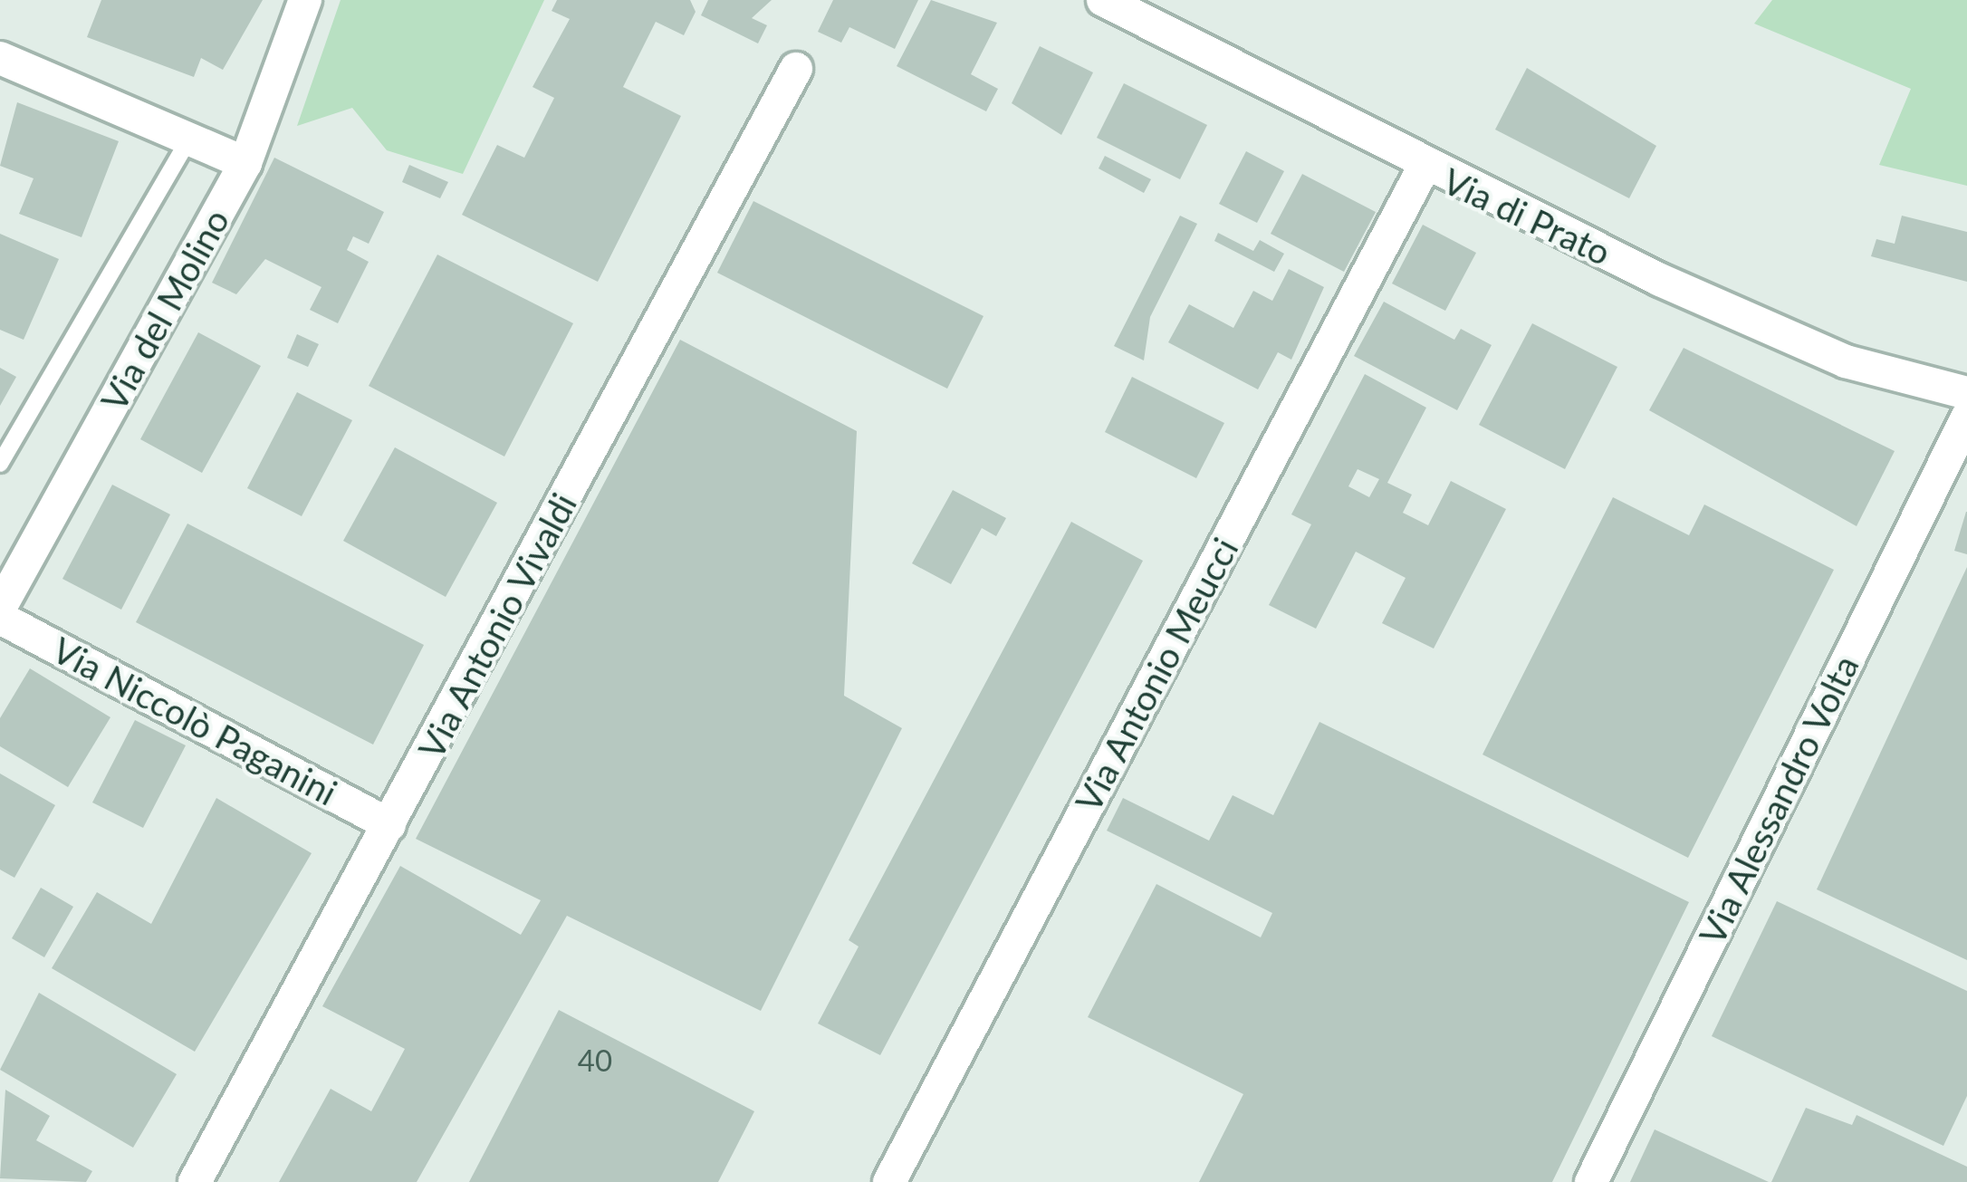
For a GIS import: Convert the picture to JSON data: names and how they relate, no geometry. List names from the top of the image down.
{
  "streets": {
    "street": [
      "Via di Prato",
      "Via del Molino",
      "Via Antonio Vivaldi",
      "Via Antonio Meucci",
      "Via Niccolò Paganini",
      "Via Alessandro Volta"
    ]
  },
  "crossings": [
    ["Via di Prato", "Via Antonio Meucci"],
    ["Via Antonio Vivaldi", "Via Niccolò Paganini"]
  ],
  "house_numbers": ["40"]
}
